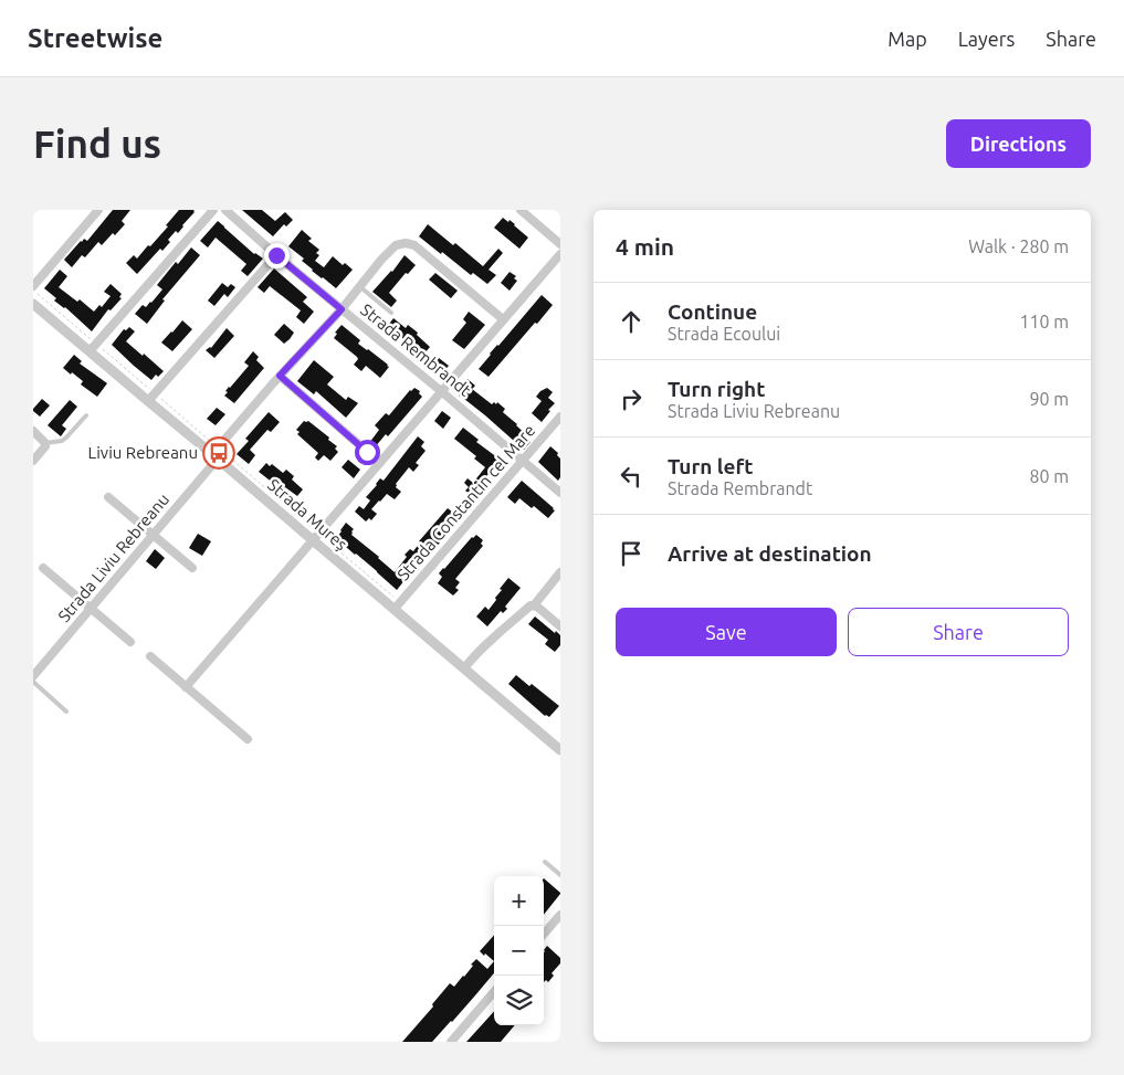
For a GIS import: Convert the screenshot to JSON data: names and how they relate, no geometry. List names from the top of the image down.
{
  "streets": {
    "street": [
      "Strada Rembrandt",
      "Strada Constantin cel Mare",
      "Strada Mureș",
      "Strada Liviu Rebreanu"
    ]
  },
  "crossings": [
    ["Strada Rembrandt", "Strada Constantin cel Mare"],
    ["Strada Rembrandt", "Strada Liviu Rebreanu"],
    ["Strada Constantin cel Mare", "Strada Mureș"],
    ["Strada Mureș", "Strada Liviu Rebreanu"]
  ],
  "places": {
    "bus stop": ["Liviu Rebreanu"]
  },
  "page": {
    "header": "Streetwise",
    "nav": ["Map", "Layers", "Share"],
    "buttons": [
      "Directions",
      ["Save", "Share"]
    ],
    "title": "Find us",
    "heading": ["4 min", "Walk · 280 m"],
    "list": [
      ["Continue", "Strada Ecoului", "110 m"],
      ["Turn right", "Strada Liviu Rebreanu", "90 m"],
      ["Turn left", "Strada Rembrandt", "80 m"],
      "Arrive at destination"
    ],
    "map_buttons": ["+", "−"]
  }
}
